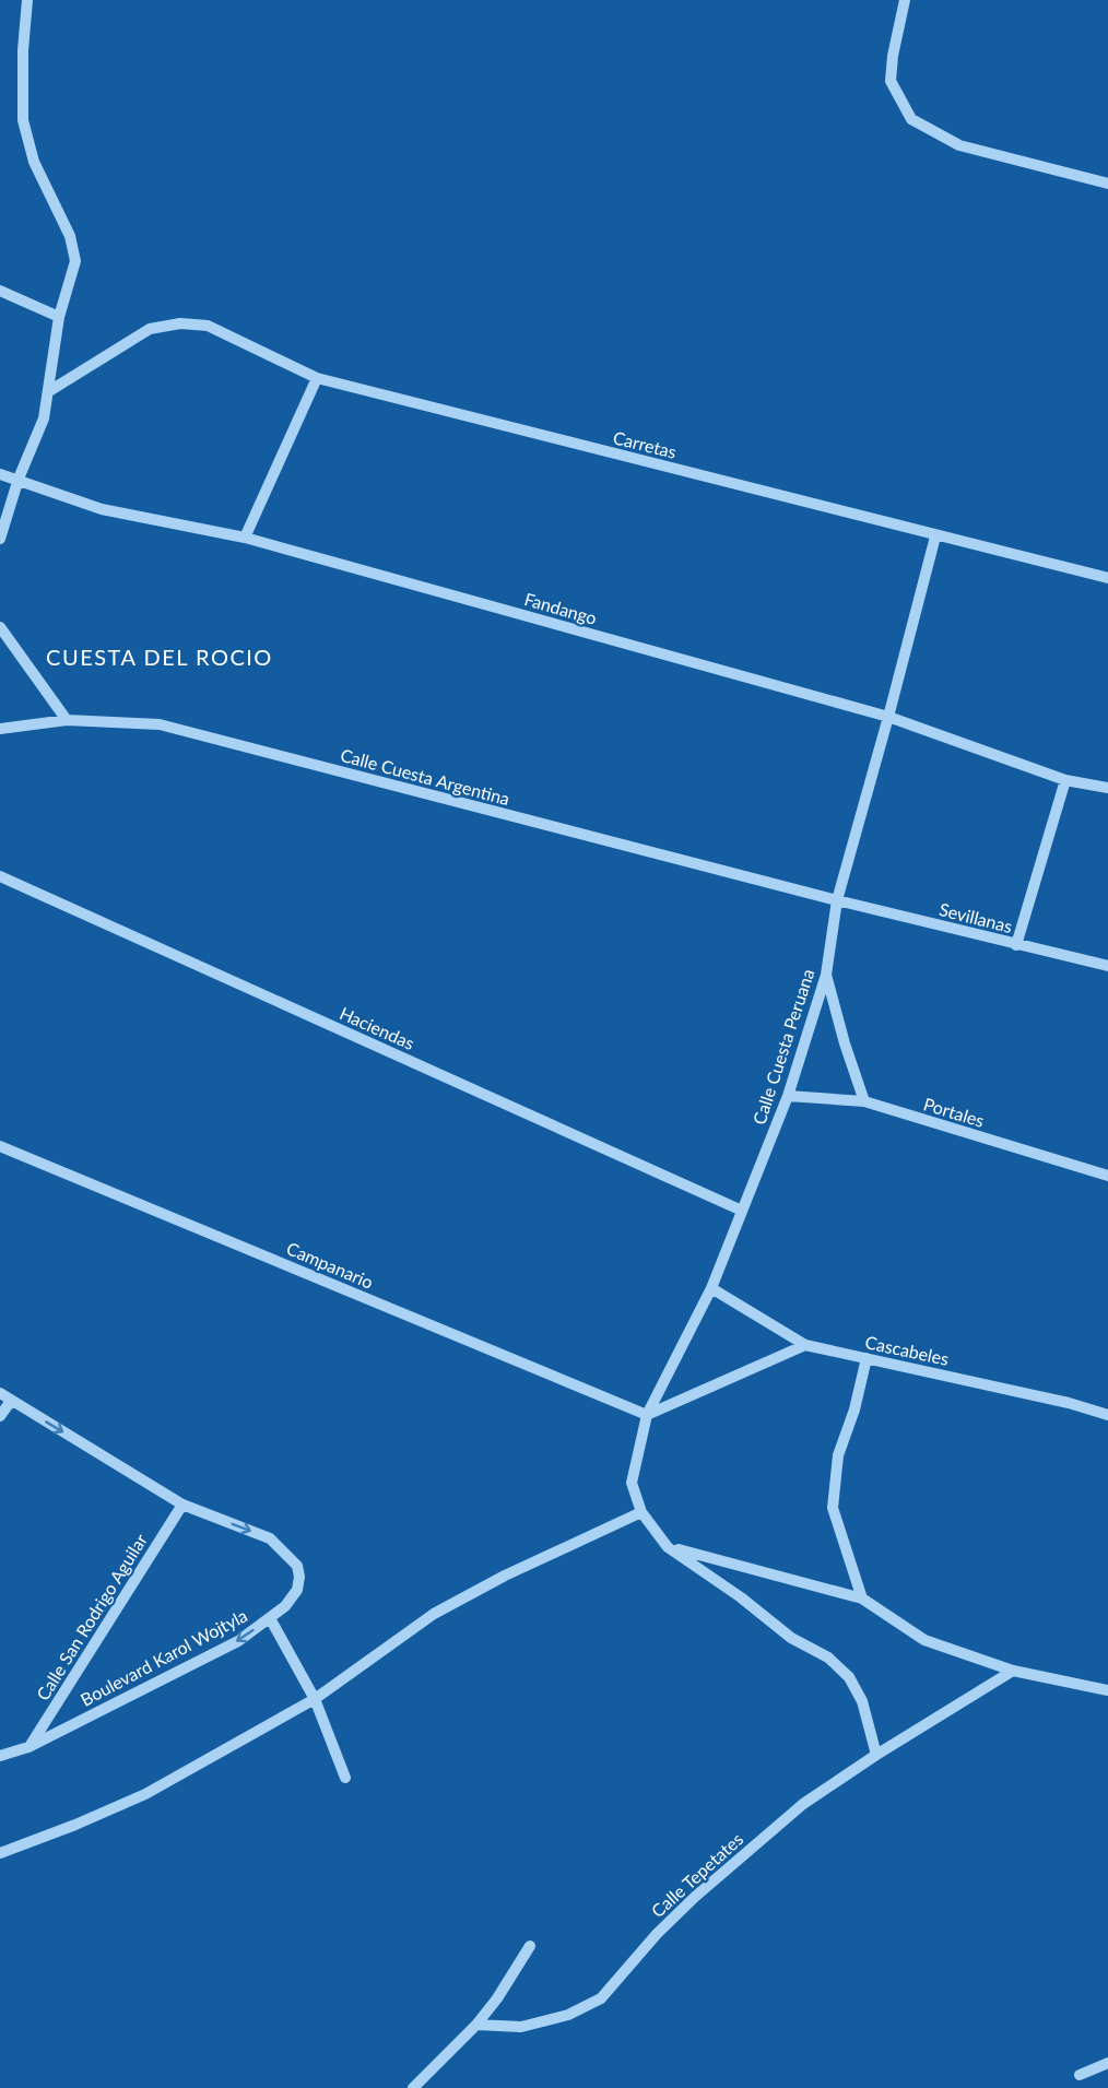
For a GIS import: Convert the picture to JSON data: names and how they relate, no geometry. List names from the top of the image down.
{
  "streets": {
    "street": [
      "Carretas",
      "Fandango",
      "Calle Cuesta Argentina",
      "Sevillanas",
      "Haciendas",
      "Calle Cuesta Peruana",
      "Portales",
      "Campanario",
      "Cascabeles",
      "Calle San Rodrigo Aguilar",
      "Boulevard Karol Wojtyla",
      "Calle Tepetates"
    ]
  },
  "crossings": [
    ["Carretas", "Calle Cuesta Peruana"],
    ["Fandango", "Calle Cuesta Peruana"],
    ["Calle Cuesta Argentina", "Sevillanas"],
    ["Calle Cuesta Argentina", "Calle Cuesta Peruana"],
    ["Sevillanas", "Calle Cuesta Peruana"],
    ["Haciendas", "Calle Cuesta Peruana"],
    ["Calle Cuesta Peruana", "Portales"],
    ["Calle Cuesta Peruana", "Campanario"],
    ["Calle Cuesta Peruana", "Cascabeles"],
    ["Calle Cuesta Peruana", "Calle Tepetates"],
    ["Calle San Rodrigo Aguilar", "Boulevard Karol Wojtyla"]
  ],
  "districts": ["CUESTA DEL ROCIO"]
}
